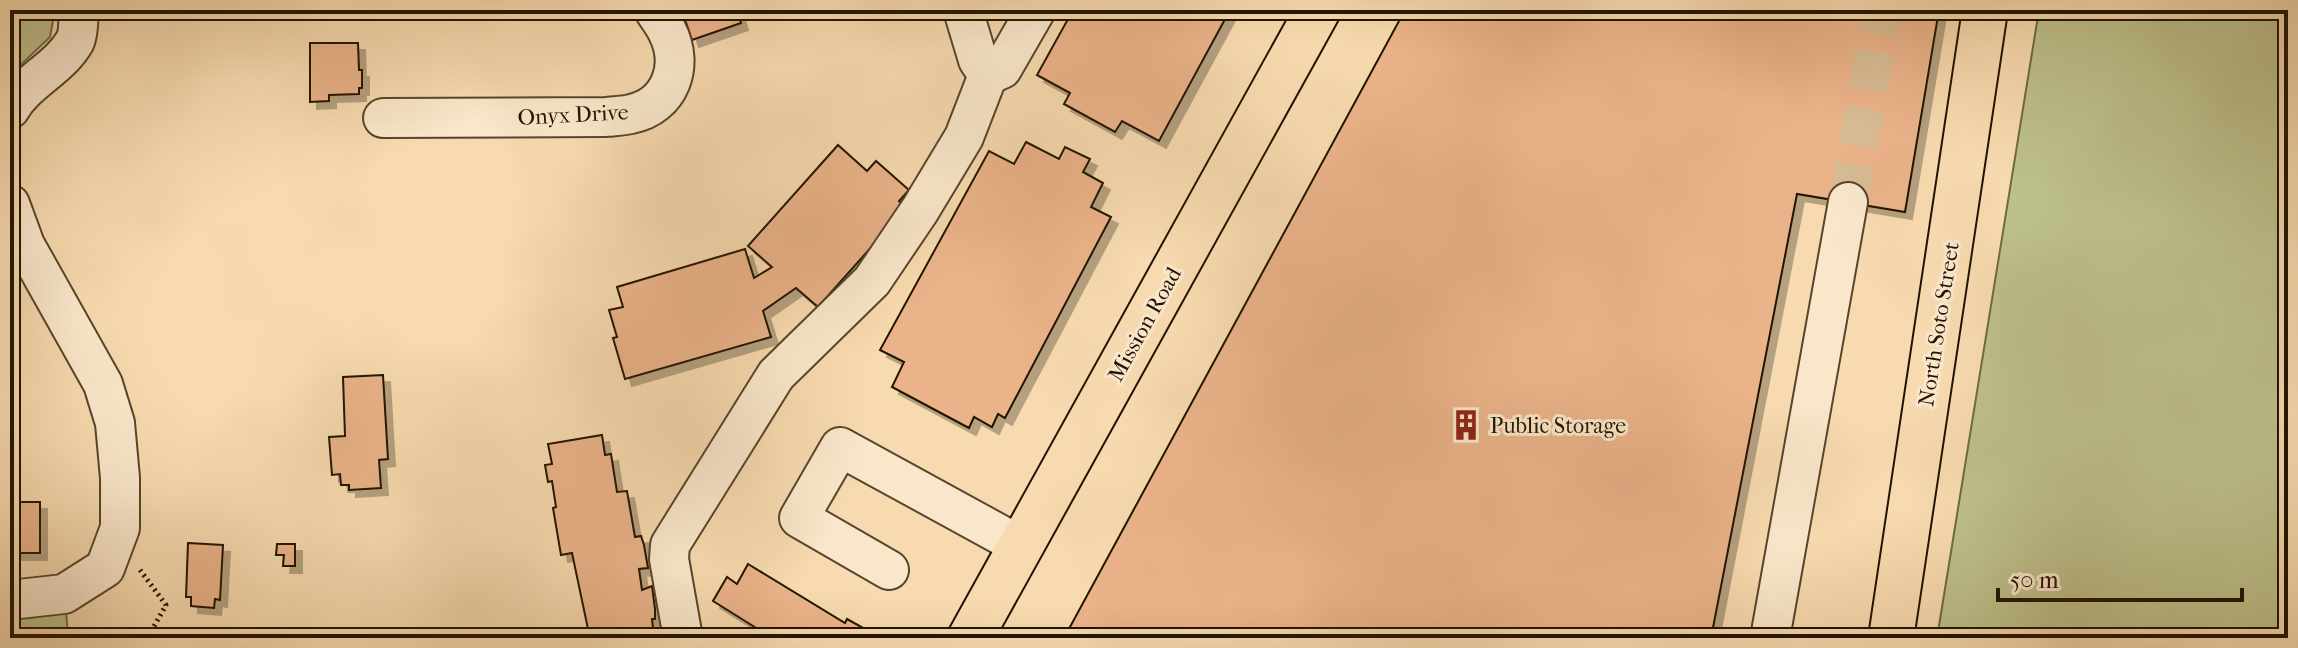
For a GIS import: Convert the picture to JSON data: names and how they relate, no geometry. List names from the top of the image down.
{
  "streets": {
    "main road": ["Mission Road", "North Soto Street"],
    "street": ["Onyx Drive"]
  },
  "places": {
    "building": ["Public Storage"]
  },
  "scale_bar": "50 m"
}
